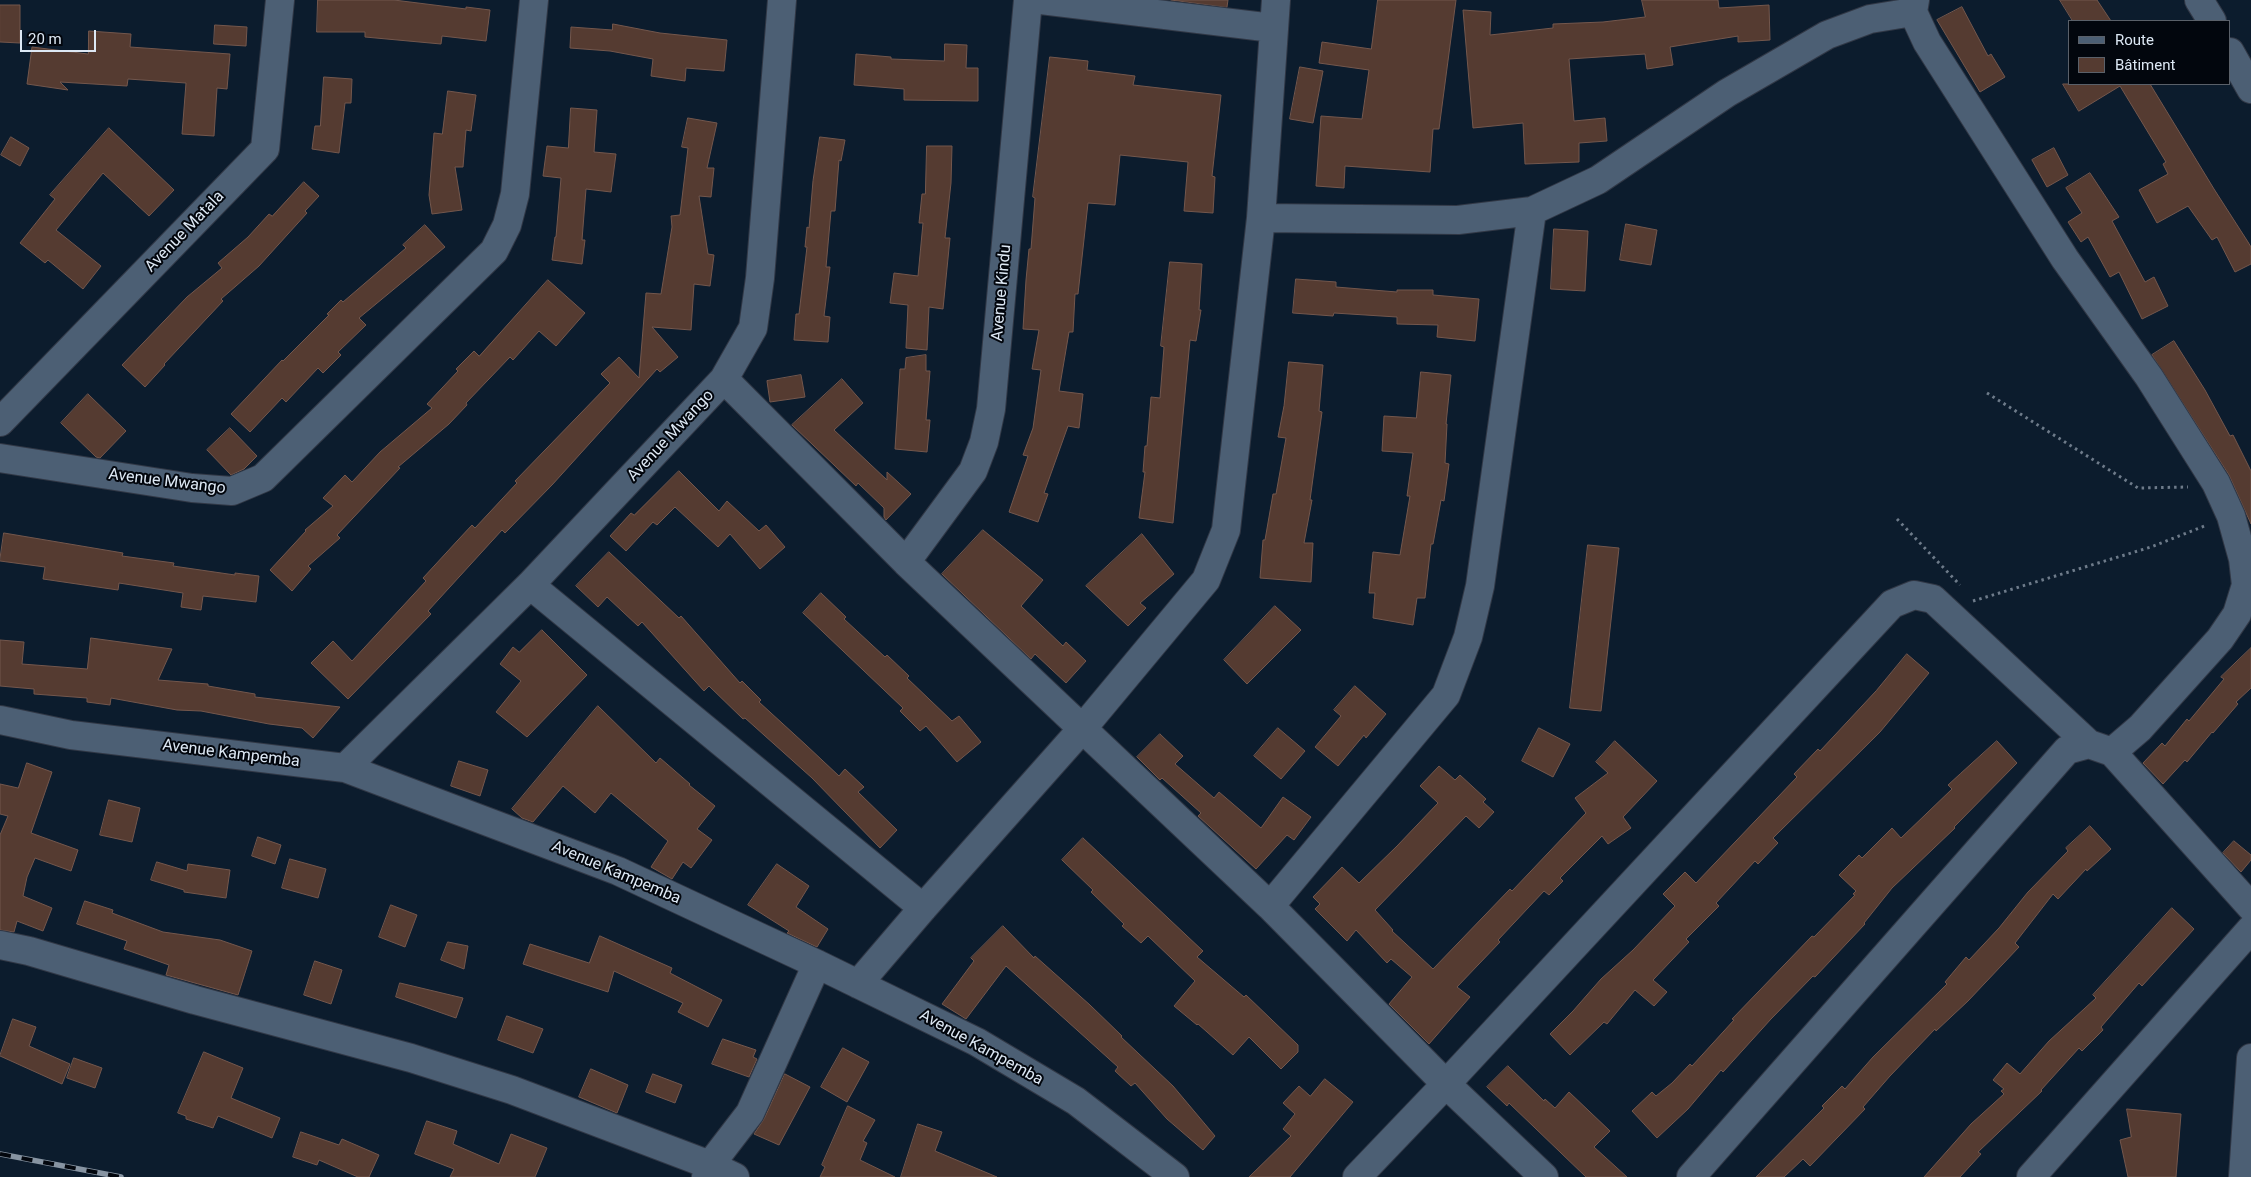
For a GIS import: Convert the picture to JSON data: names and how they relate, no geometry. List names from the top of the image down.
{
  "streets": {
    "street": [
      "Avenue Matala",
      "Avenue Kindu",
      "Avenue Mwango",
      "Avenue Kampemba"
    ]
  },
  "crossings": [
    ["Avenue Mwango", "Avenue Kampemba"]
  ],
  "legend": ["Route", "Bâtiment"],
  "scale_bar": "20 m"
}
